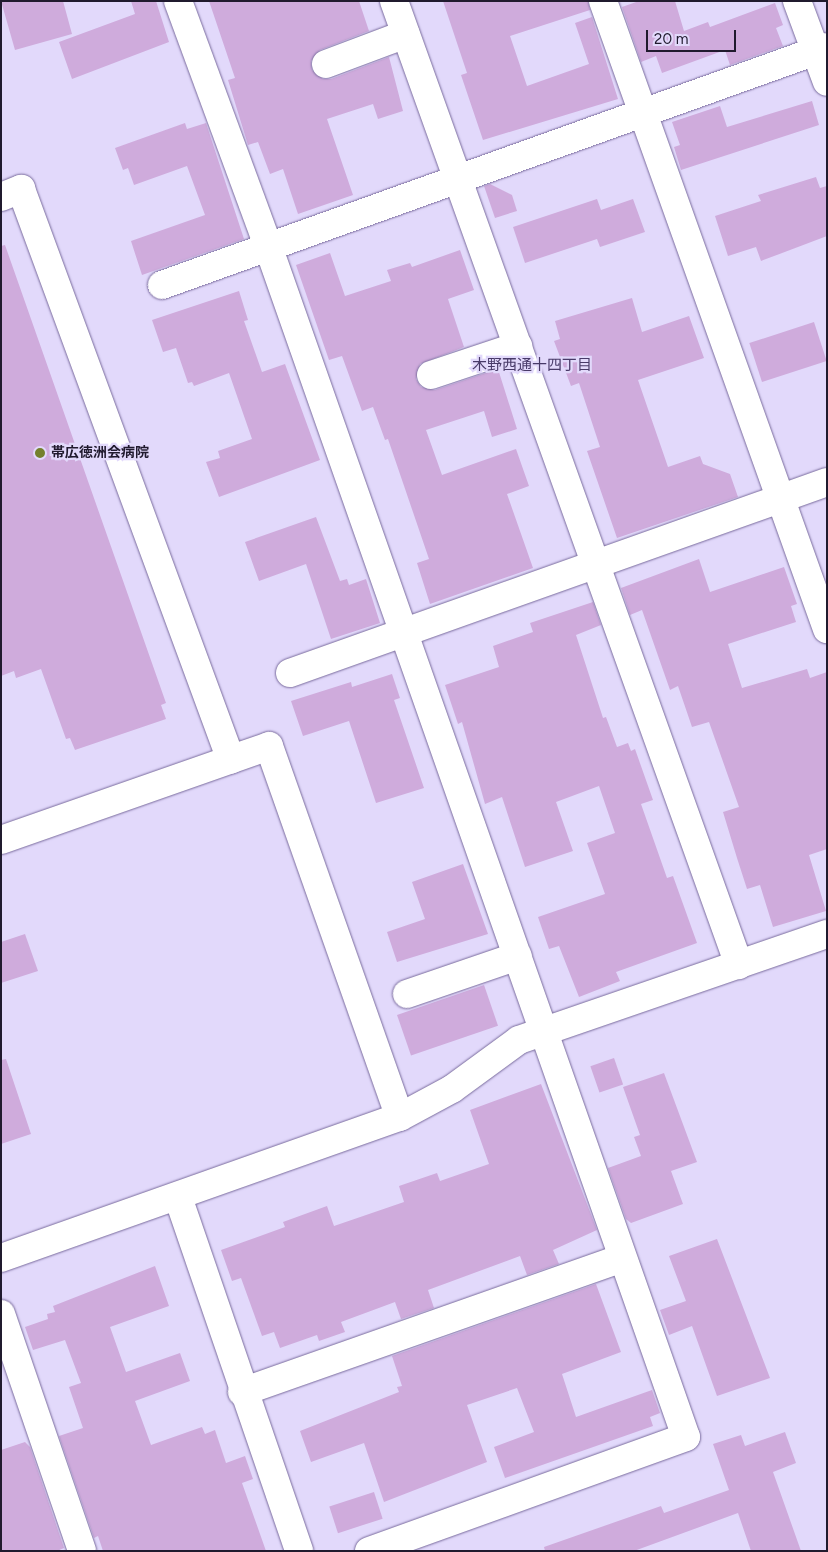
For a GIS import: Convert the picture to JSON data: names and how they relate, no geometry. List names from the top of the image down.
{
  "districts": ["木野西通十四丁目"],
  "places": ["帯広徳洲会病院"],
  "scale_bar": "20 m"
}
